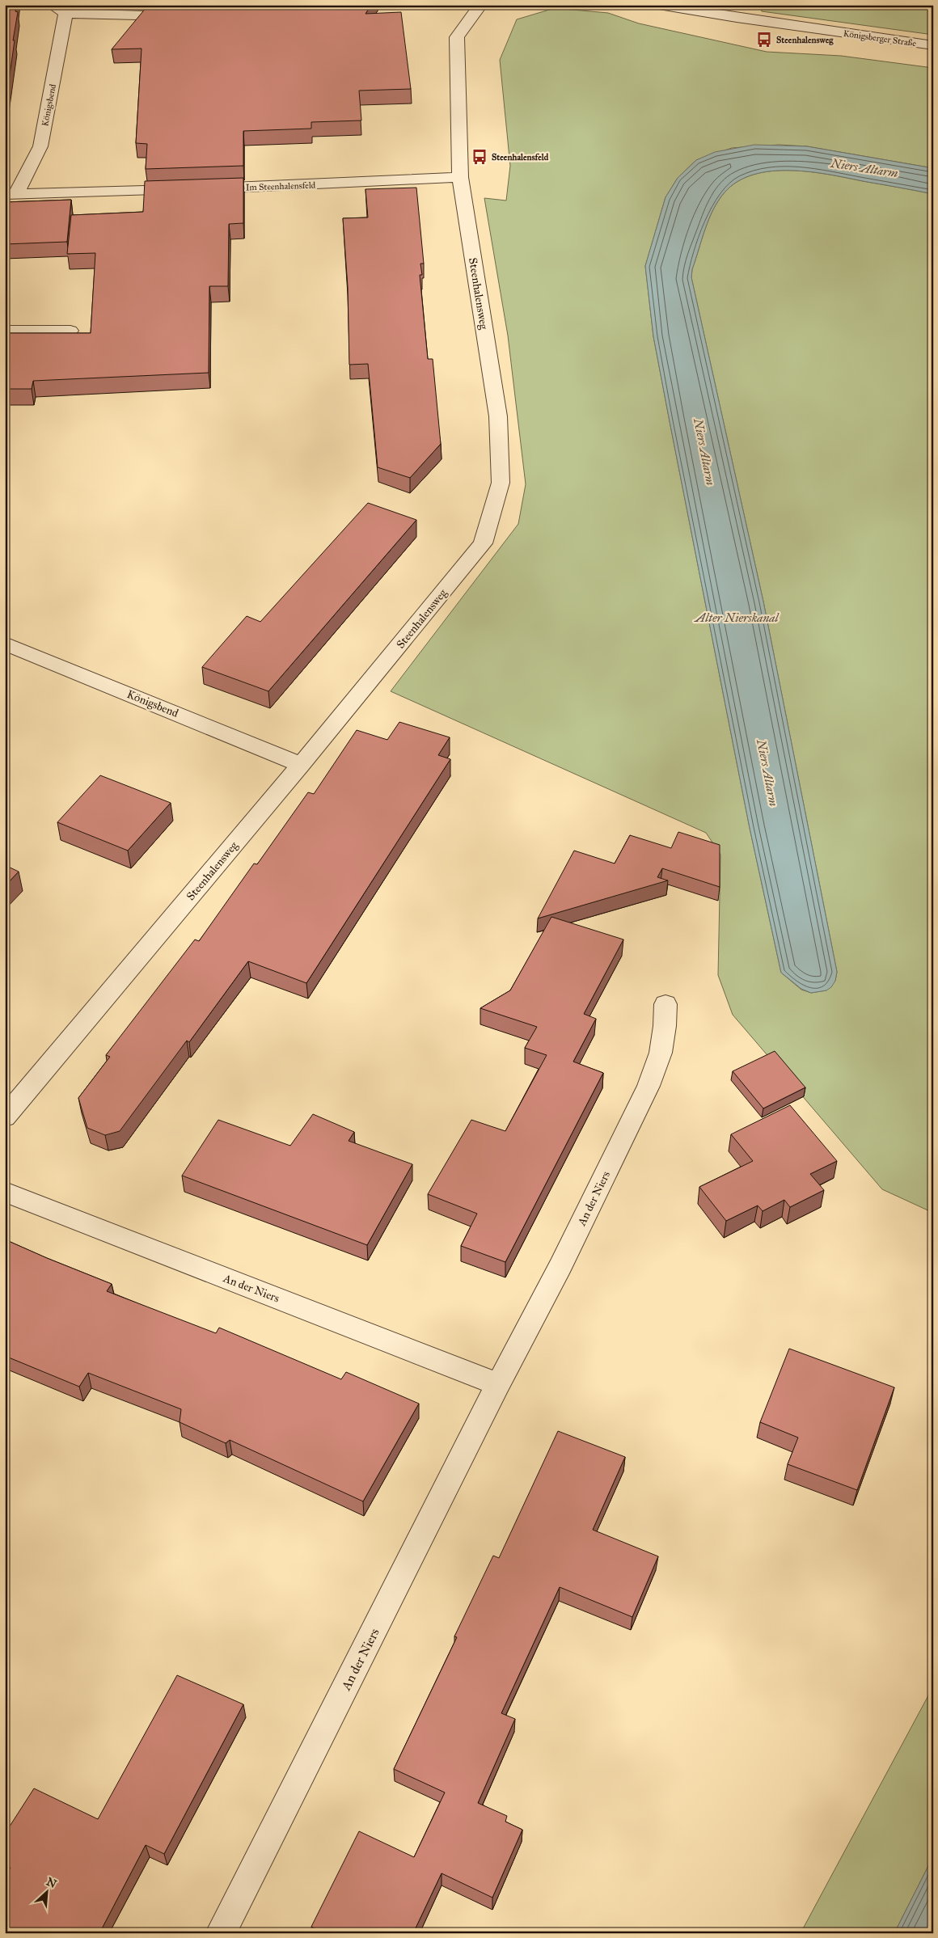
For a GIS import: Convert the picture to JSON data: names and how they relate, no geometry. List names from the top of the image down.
{
  "streets": {
    "street": [
      "Königsberger Straße",
      "Königsbend",
      "Im Steenhalensfeld",
      "Steenhalensweg",
      "An der Niers"
    ]
  },
  "crossings": [
    ["Königsbend", "Steenhalensweg"],
    ["Im Steenhalensfeld", "Steenhalensweg"]
  ],
  "water": ["Niers Altarm", "Alter Nierskanal"],
  "places": {
    "bus stop": ["Steenhalensweg", "Steenhalensfeld"]
  },
  "north": "top right"
}
